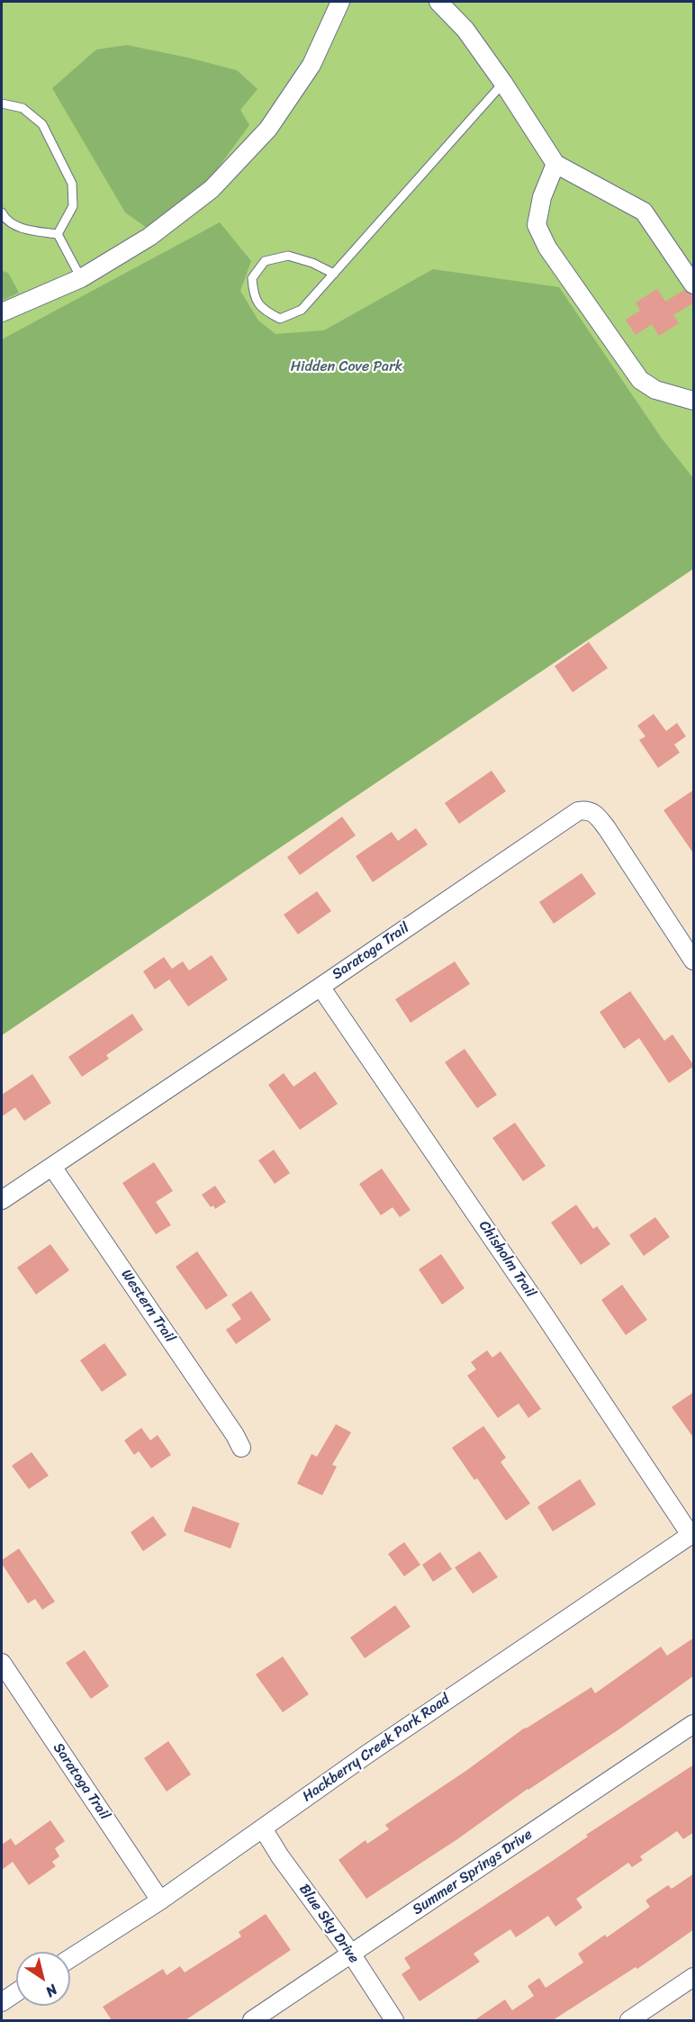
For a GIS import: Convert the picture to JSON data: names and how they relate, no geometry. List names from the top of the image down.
{
  "streets": {
    "street": [
      "Saratoga Trail",
      "Chisholm Trail",
      "Western Trail",
      "Hackberry Creek Park Road",
      "Summer Springs Drive",
      "Blue Sky Drive"
    ]
  },
  "crossings": [
    ["Saratoga Trail", "Chisholm Trail"],
    ["Saratoga Trail", "Western Trail"],
    ["Saratoga Trail", "Hackberry Creek Park Road"],
    ["Chisholm Trail", "Hackberry Creek Park Road"],
    ["Hackberry Creek Park Road", "Blue Sky Drive"],
    ["Summer Springs Drive", "Blue Sky Drive"]
  ],
  "parks": ["Hidden Cove Park"],
  "north": "bottom right"
}
